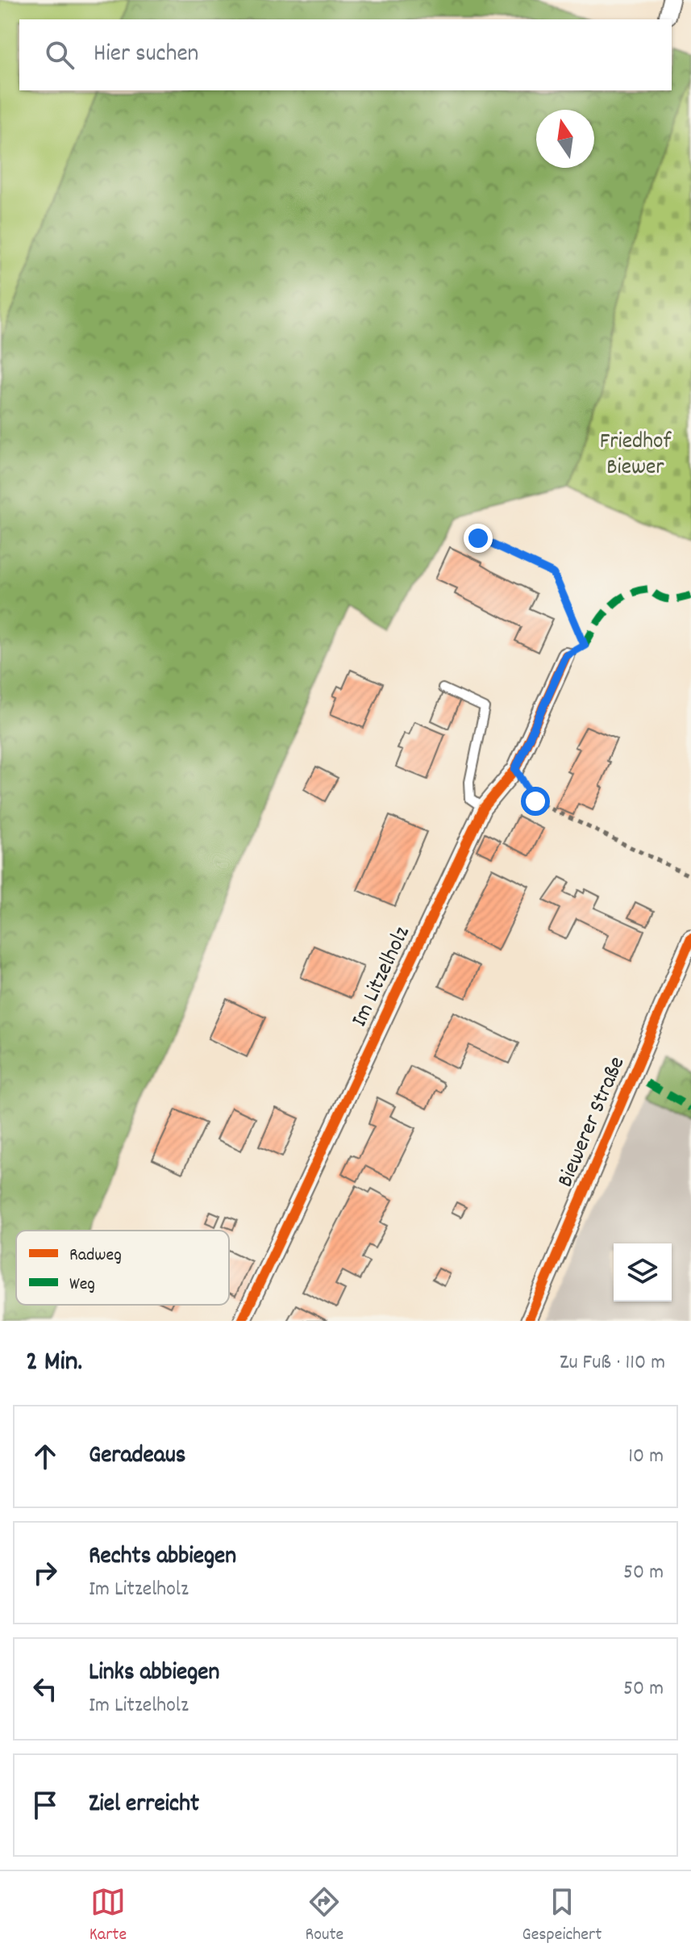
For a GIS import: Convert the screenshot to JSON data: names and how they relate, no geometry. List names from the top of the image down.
{
  "streets": {
    "street": ["Im Litzelholz", "Biewerer Straße"]
  },
  "parks": ["Friedhof Biewer"],
  "legend": ["Radweg", "Weg"],
  "north": "top",
  "page": {
    "search": "Hier suchen",
    "heading": ["2 Min.", "Zu Fuß · 110 m"],
    "list": [
      ["Geradeaus", "10 m"],
      ["Rechts abbiegen", "Im Litzelholz", "50 m"],
      ["Links abbiegen", "Im Litzelholz", "50 m"],
      "Ziel erreicht"
    ],
    "nav": ["Karte", "Route", "Gespeichert"]
  }
}
